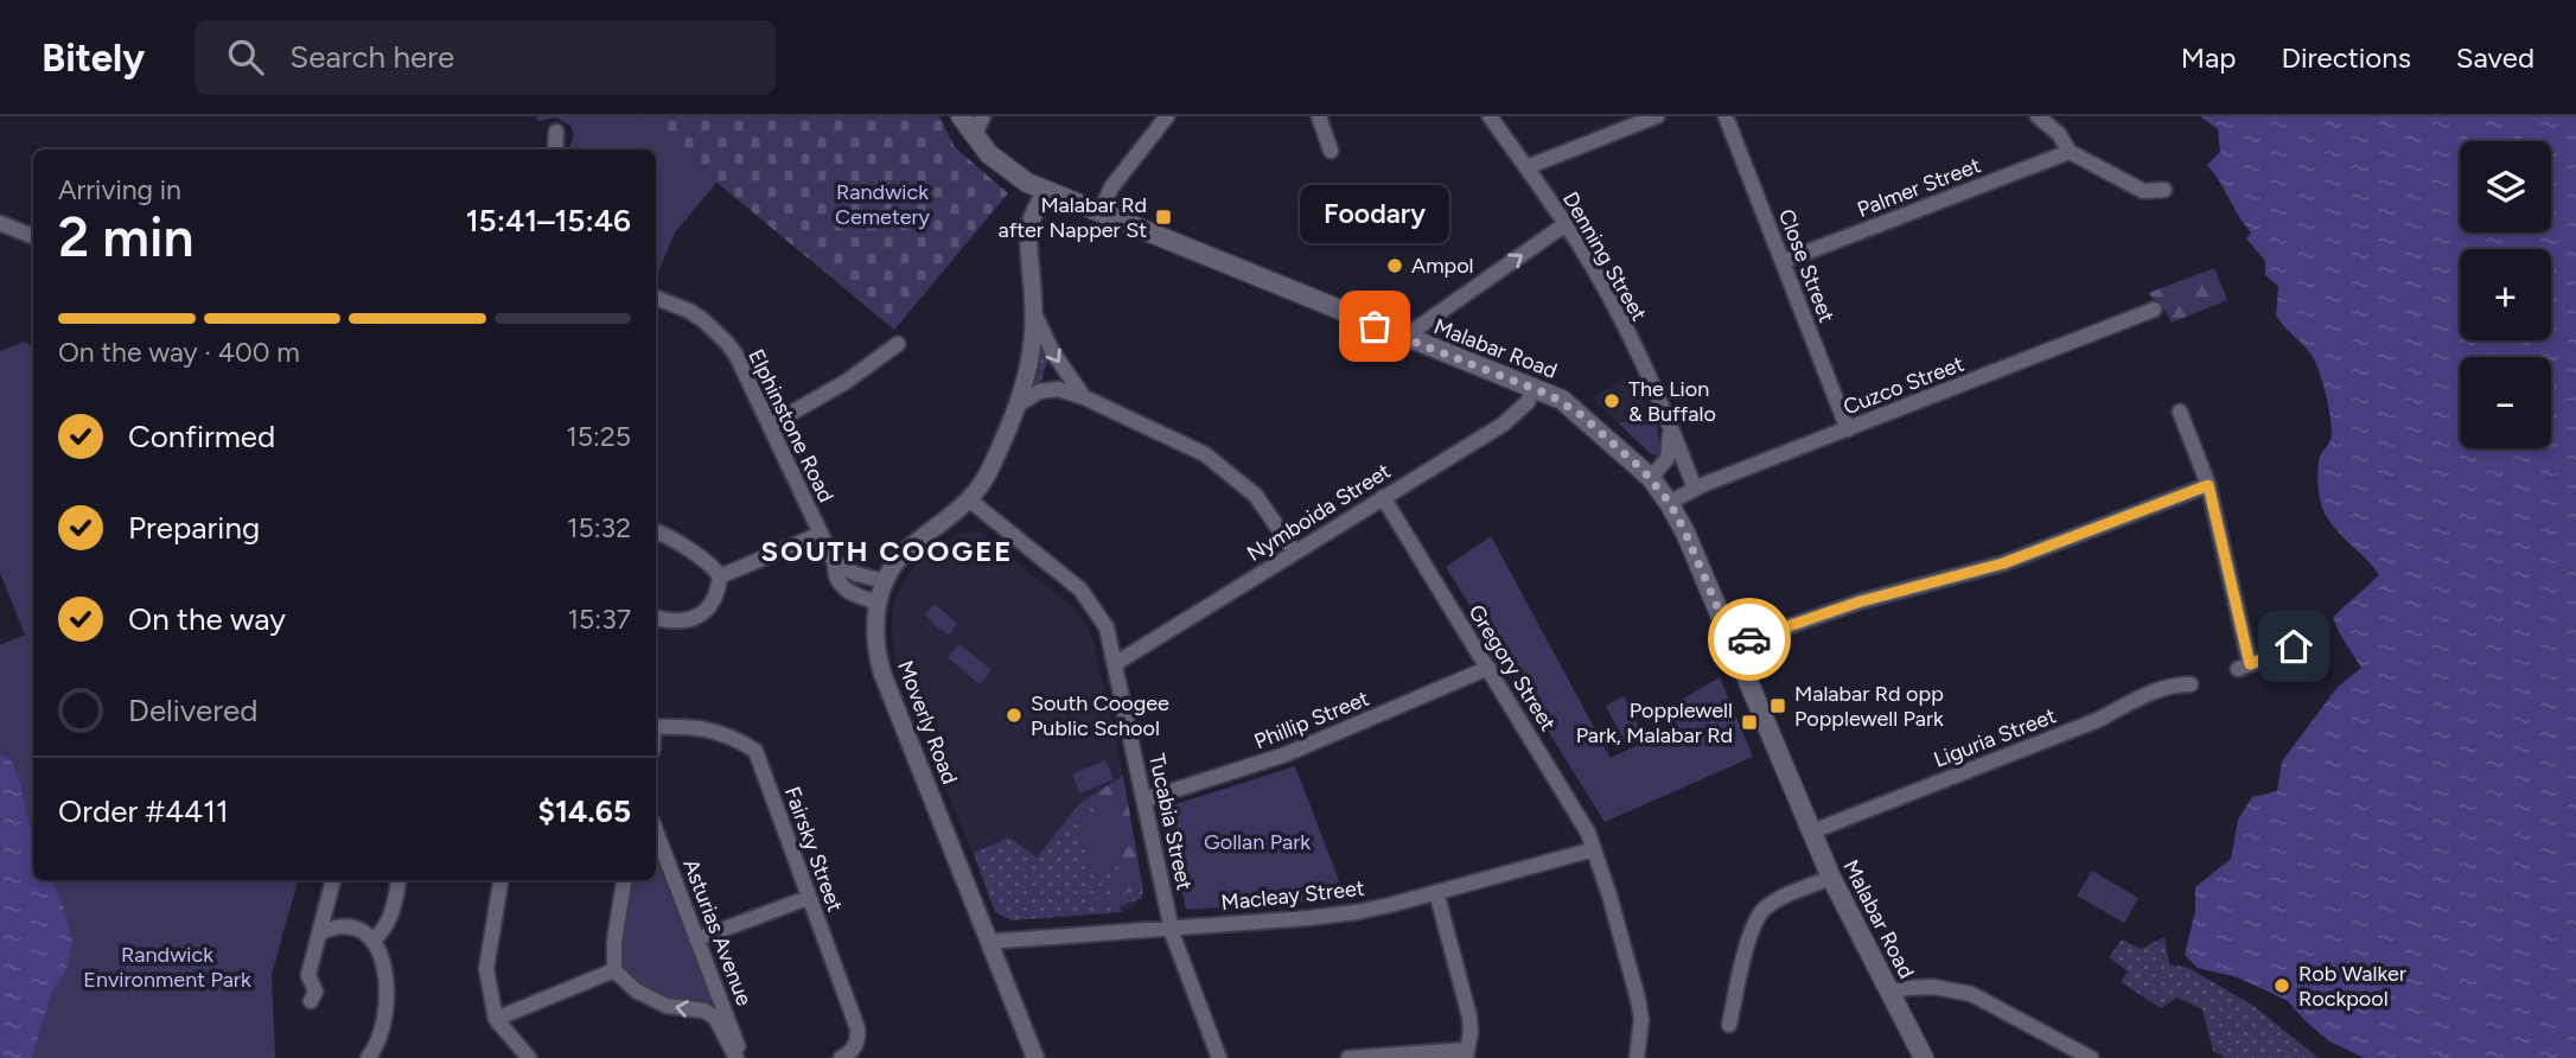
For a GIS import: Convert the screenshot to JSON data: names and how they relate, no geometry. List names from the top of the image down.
{
  "streets": {
    "main road": ["Malabar Road"],
    "street": [
      "Palmer Street",
      "Denning Street",
      "Close Street",
      "Cuzco Street",
      "Elphinstone Road",
      "Nymboida Street",
      "Gregory Street",
      "Phillip Street",
      "Moverly Road",
      "Liguria Street",
      "Tucabia Street",
      "Fairsky Street",
      "Macleay Street",
      "Asturias Avenue"
    ]
  },
  "crossings": [
    ["Palmer Street", "Close Street"],
    ["Denning Street", "Cuzco Street"],
    ["Close Street", "Cuzco Street"],
    ["Malabar Road", "Cuzco Street"],
    ["Malabar Road", "Nymboida Street"],
    ["Malabar Road", "Moverly Road"],
    ["Malabar Road", "Liguria Street"],
    ["Elphinstone Road", "Moverly Road"],
    ["Nymboida Street", "Gregory Street"],
    ["Nymboida Street", "Tucabia Street"],
    ["Gregory Street", "Phillip Street"],
    ["Gregory Street", "Macleay Street"],
    ["Phillip Street", "Tucabia Street"],
    ["Moverly Road", "Tucabia Street"],
    ["Moverly Road", "Macleay Street"],
    ["Tucabia Street", "Macleay Street"]
  ],
  "one_way": ["Asturias Avenue"],
  "districts": ["SOUTH COOGEE"],
  "parks": ["Randwick Cemetery", "Gollan Park", "Randwick Environment Park"],
  "places": {
    "transit": ["Malabar Rd after Napper St", "Malabar Rd opp Popplewell Park", "Popplewell Park, Malabar Rd"],
    "other": [
      "Ampol",
      "Foodary",
      "The Lion & Buffalo",
      "South Coogee Public School",
      "Rob Walker Rockpool"
    ]
  },
  "page": {
    "header": "Bitely",
    "search": "Search here",
    "nav": ["Map", "Directions", "Saved"],
    "map_buttons": ["+", "−"],
    "heading": ["2 min", "Arriving in", "15:41–15:46"],
    "panel": ["Order #4411", "$14.65"],
    "bubble": "Foodary",
    "bar": "On the way · 400 m",
    "list": [
      ["Confirmed", "15:25"],
      ["Preparing", "15:32"],
      ["On the way", "15:37"],
      "Delivered"
    ]
  }
}
